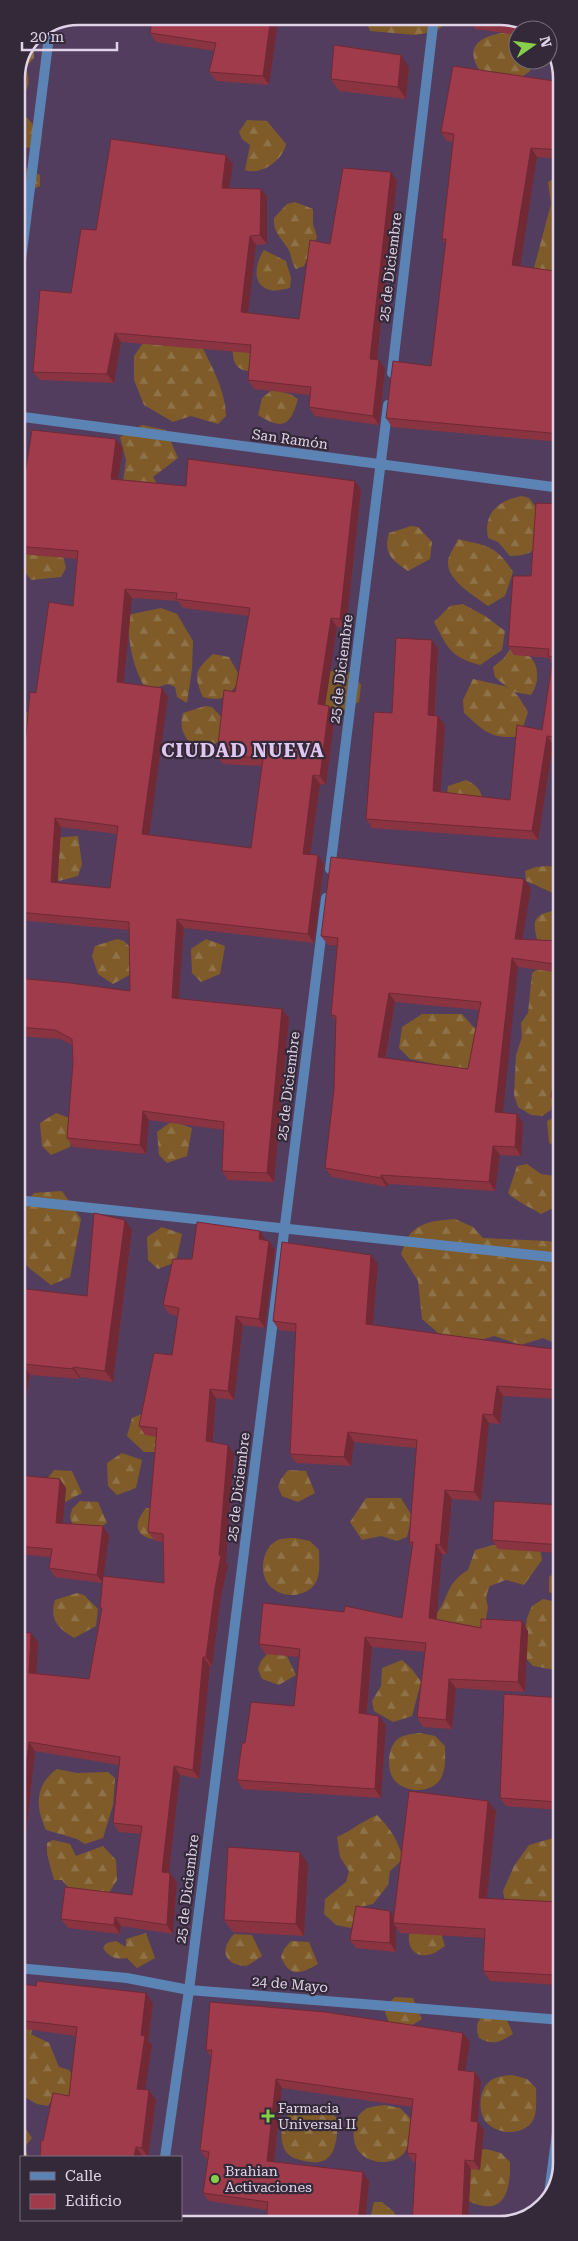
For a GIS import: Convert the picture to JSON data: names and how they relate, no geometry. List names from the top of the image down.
{
  "streets": {
    "street": ["25 de Diciembre", "San Ramón", "24 de Mayo"]
  },
  "crossings": [
    ["25 de Diciembre", "San Ramón"],
    ["25 de Diciembre", "24 de Mayo"]
  ],
  "districts": ["CIUDAD NUEVA"],
  "places": {
    "health": ["Farmacia Universal II"],
    "other": ["Brahian Activaciones"]
  },
  "legend": ["Calle", "Edificio"],
  "scale_bar": "20 m",
  "north": "right"
}
